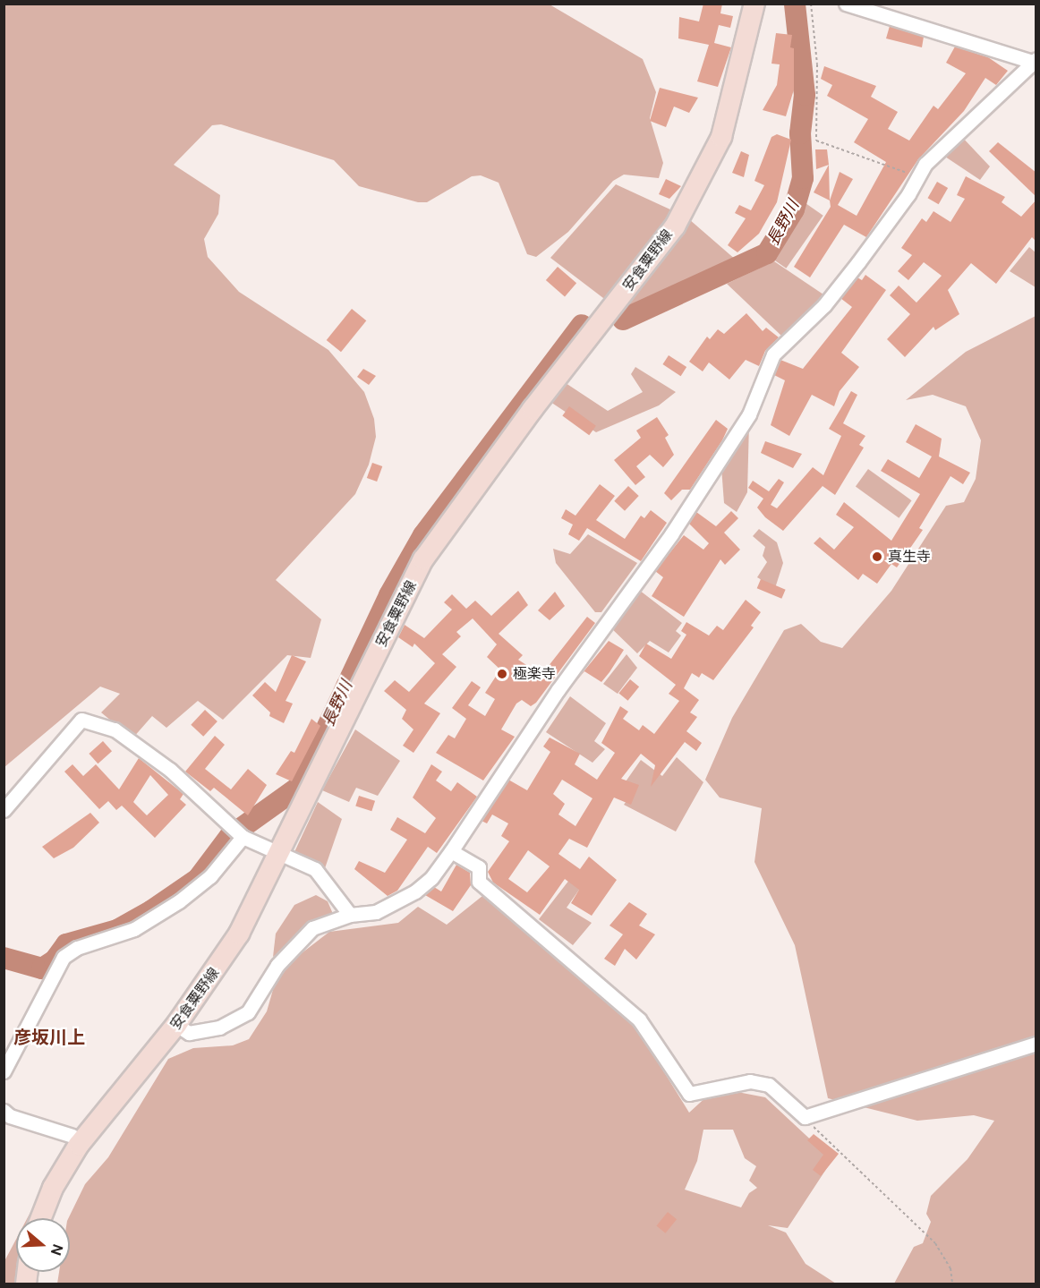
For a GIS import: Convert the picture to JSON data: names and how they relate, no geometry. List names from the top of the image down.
{
  "streets": {
    "main road": ["安食粟野線"]
  },
  "districts": ["彦坂川上"],
  "water": ["長野川"],
  "places": ["真生寺", "極楽寺"],
  "north": "right"
}
